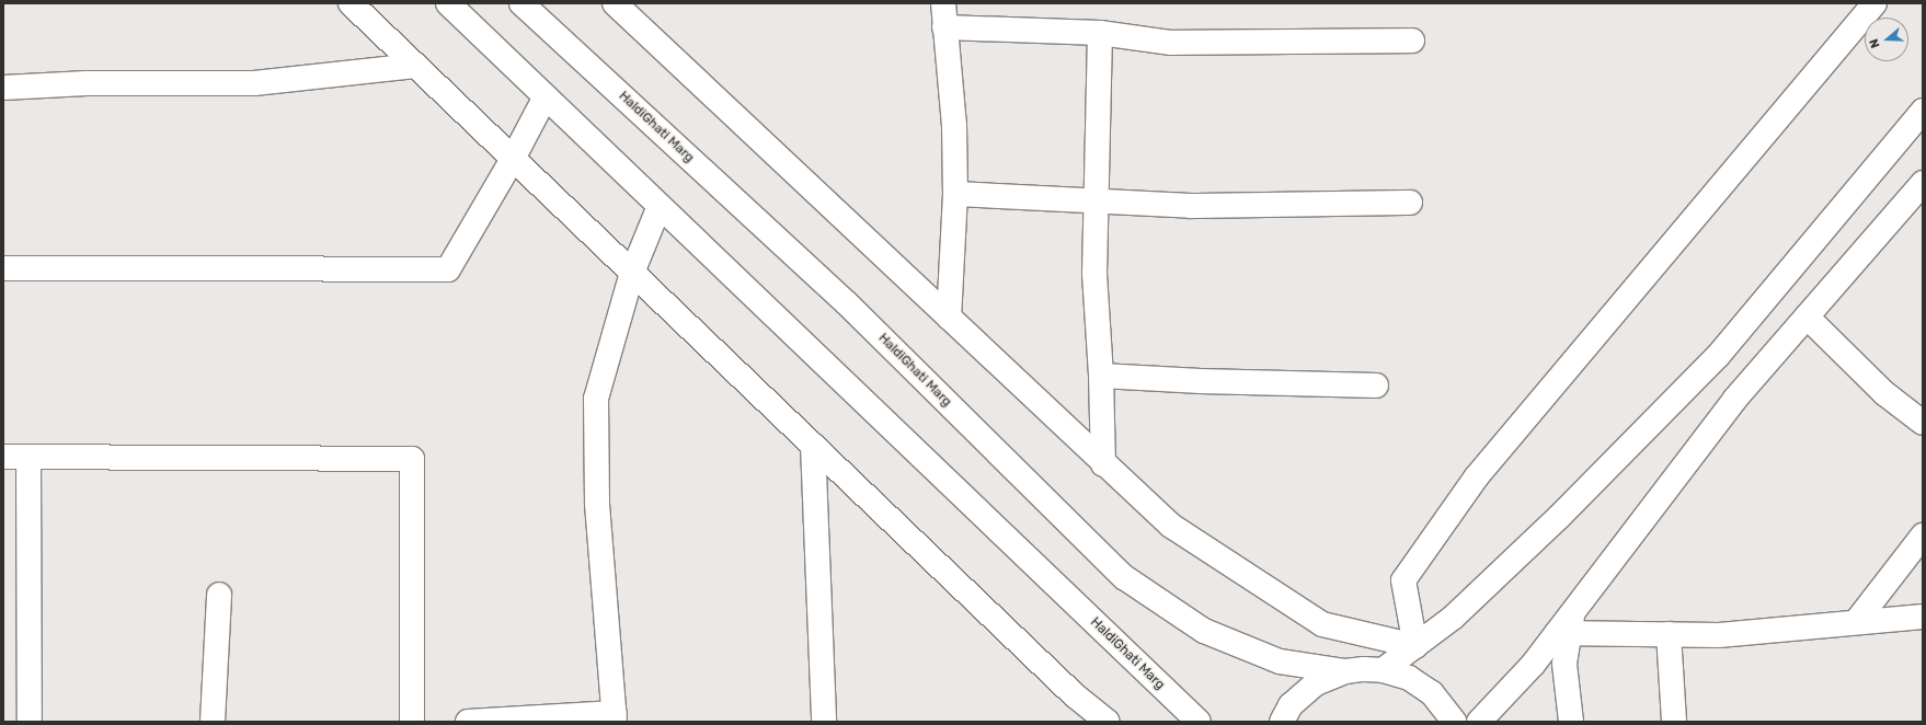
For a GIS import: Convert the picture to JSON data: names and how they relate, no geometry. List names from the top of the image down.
{
  "streets": {
    "street": ["HaldiGhati Marg"]
  },
  "north": "left"
}
